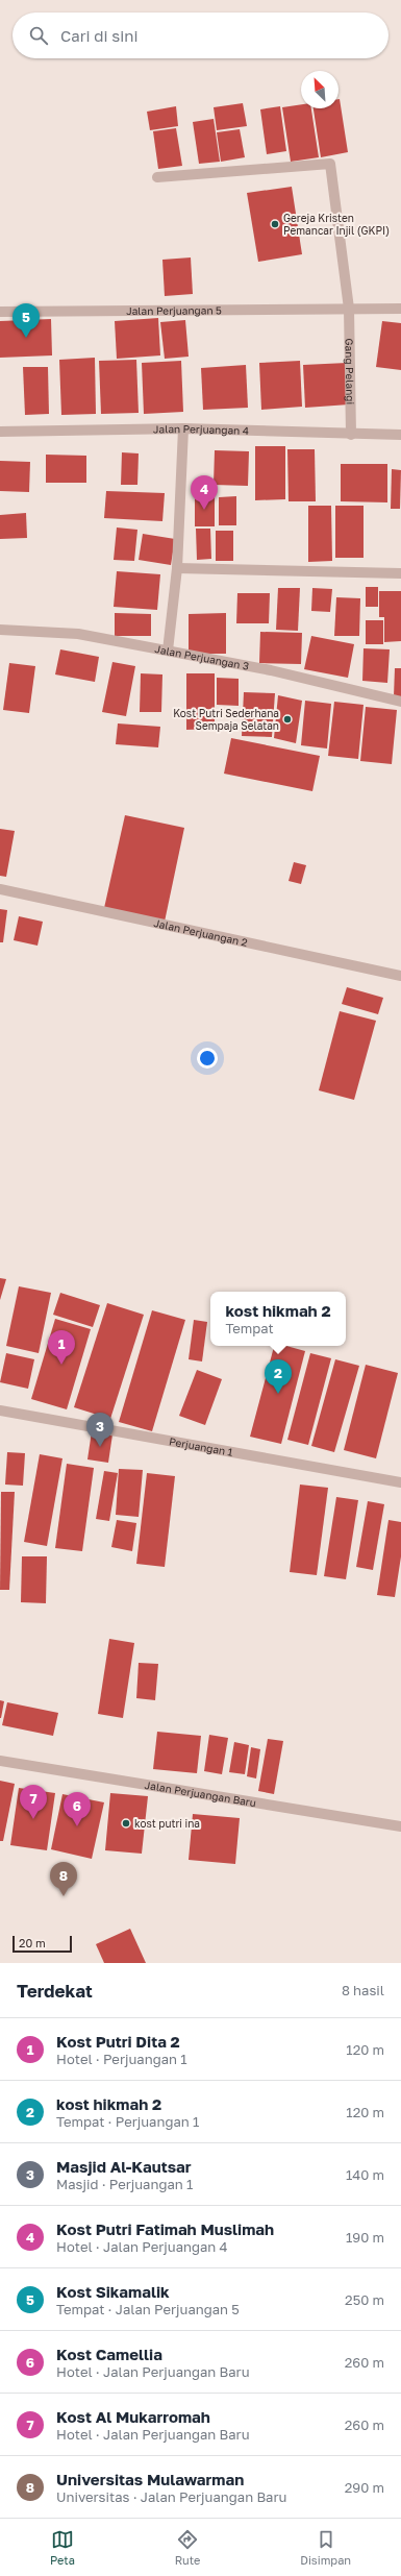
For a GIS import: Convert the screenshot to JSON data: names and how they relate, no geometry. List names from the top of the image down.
{
  "streets": {
    "street": [
      "Jalan Perjuangan 5",
      "Gang Pelangi",
      "Jalan Perjuangan 4",
      "Jalan Perjuangan 3",
      "Jalan Perjuangan 2",
      "Perjuangan 1",
      "Jalan Perjuangan Baru"
    ]
  },
  "crossings": [
    ["Jalan Perjuangan 5", "Gang Pelangi"],
    ["Gang Pelangi", "Jalan Perjuangan 4"]
  ],
  "places": ["Gereja Kristen Pemancar Injil (GKPI)", "Kost Putri Sederhana Sempaja Selatan", "kost putri ina"],
  "scale_bar": "20 m",
  "north": "top left",
  "page": {
    "search": "Cari di sini",
    "pins": [
      "5",
      "4",
      "1",
      "2",
      "3",
      "7",
      "6",
      "8"
    ],
    "popup": ["kost hikmah 2", "Tempat"],
    "scale": "20 m",
    "heading": ["Terdekat", "8 hasil"],
    "list": [
      {
        "mark": "1",
        "name": "Kost Putri Dita 2",
        "note": "Hotel · Perjuangan 1",
        "value": "120 m"
      },
      {
        "mark": "2",
        "name": "kost hikmah 2",
        "note": "Tempat · Perjuangan 1",
        "value": "120 m"
      },
      {
        "mark": "3",
        "name": "Masjid Al-Kautsar",
        "note": "Masjid · Perjuangan 1",
        "value": "140 m"
      },
      {
        "mark": "4",
        "name": "Kost Putri Fatimah Muslimah",
        "note": "Hotel · Jalan Perjuangan 4",
        "value": "190 m"
      },
      {
        "mark": "5",
        "name": "Kost Sikamalik",
        "note": "Tempat · Jalan Perjuangan 5",
        "value": "250 m"
      },
      {
        "mark": "6",
        "name": "Kost Camellia",
        "note": "Hotel · Jalan Perjuangan Baru",
        "value": "260 m"
      },
      {
        "mark": "7",
        "name": "Kost Al Mukarromah",
        "note": "Hotel · Jalan Perjuangan Baru",
        "value": "260 m"
      },
      {
        "mark": "8",
        "name": "Universitas Mulawarman",
        "note": "Universitas · Jalan Perjuangan Baru",
        "value": "290 m"
      }
    ],
    "nav": ["Peta", "Rute", "Disimpan"]
  }
}
